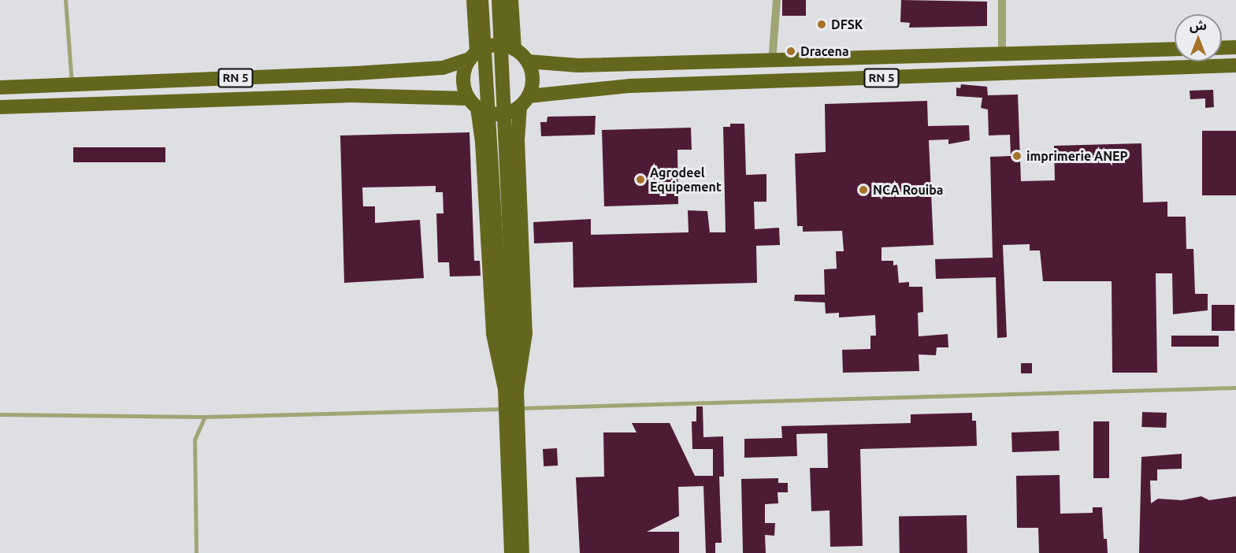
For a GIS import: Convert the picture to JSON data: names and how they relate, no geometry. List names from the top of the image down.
{
  "streets": {
    "highway": ["RN 5"]
  },
  "places": [
    "DFSK",
    "Dracena",
    "imprimerie ANEP",
    "Agrodeel Equipement",
    "NCA Rouiba"
  ],
  "north": "top"
}
